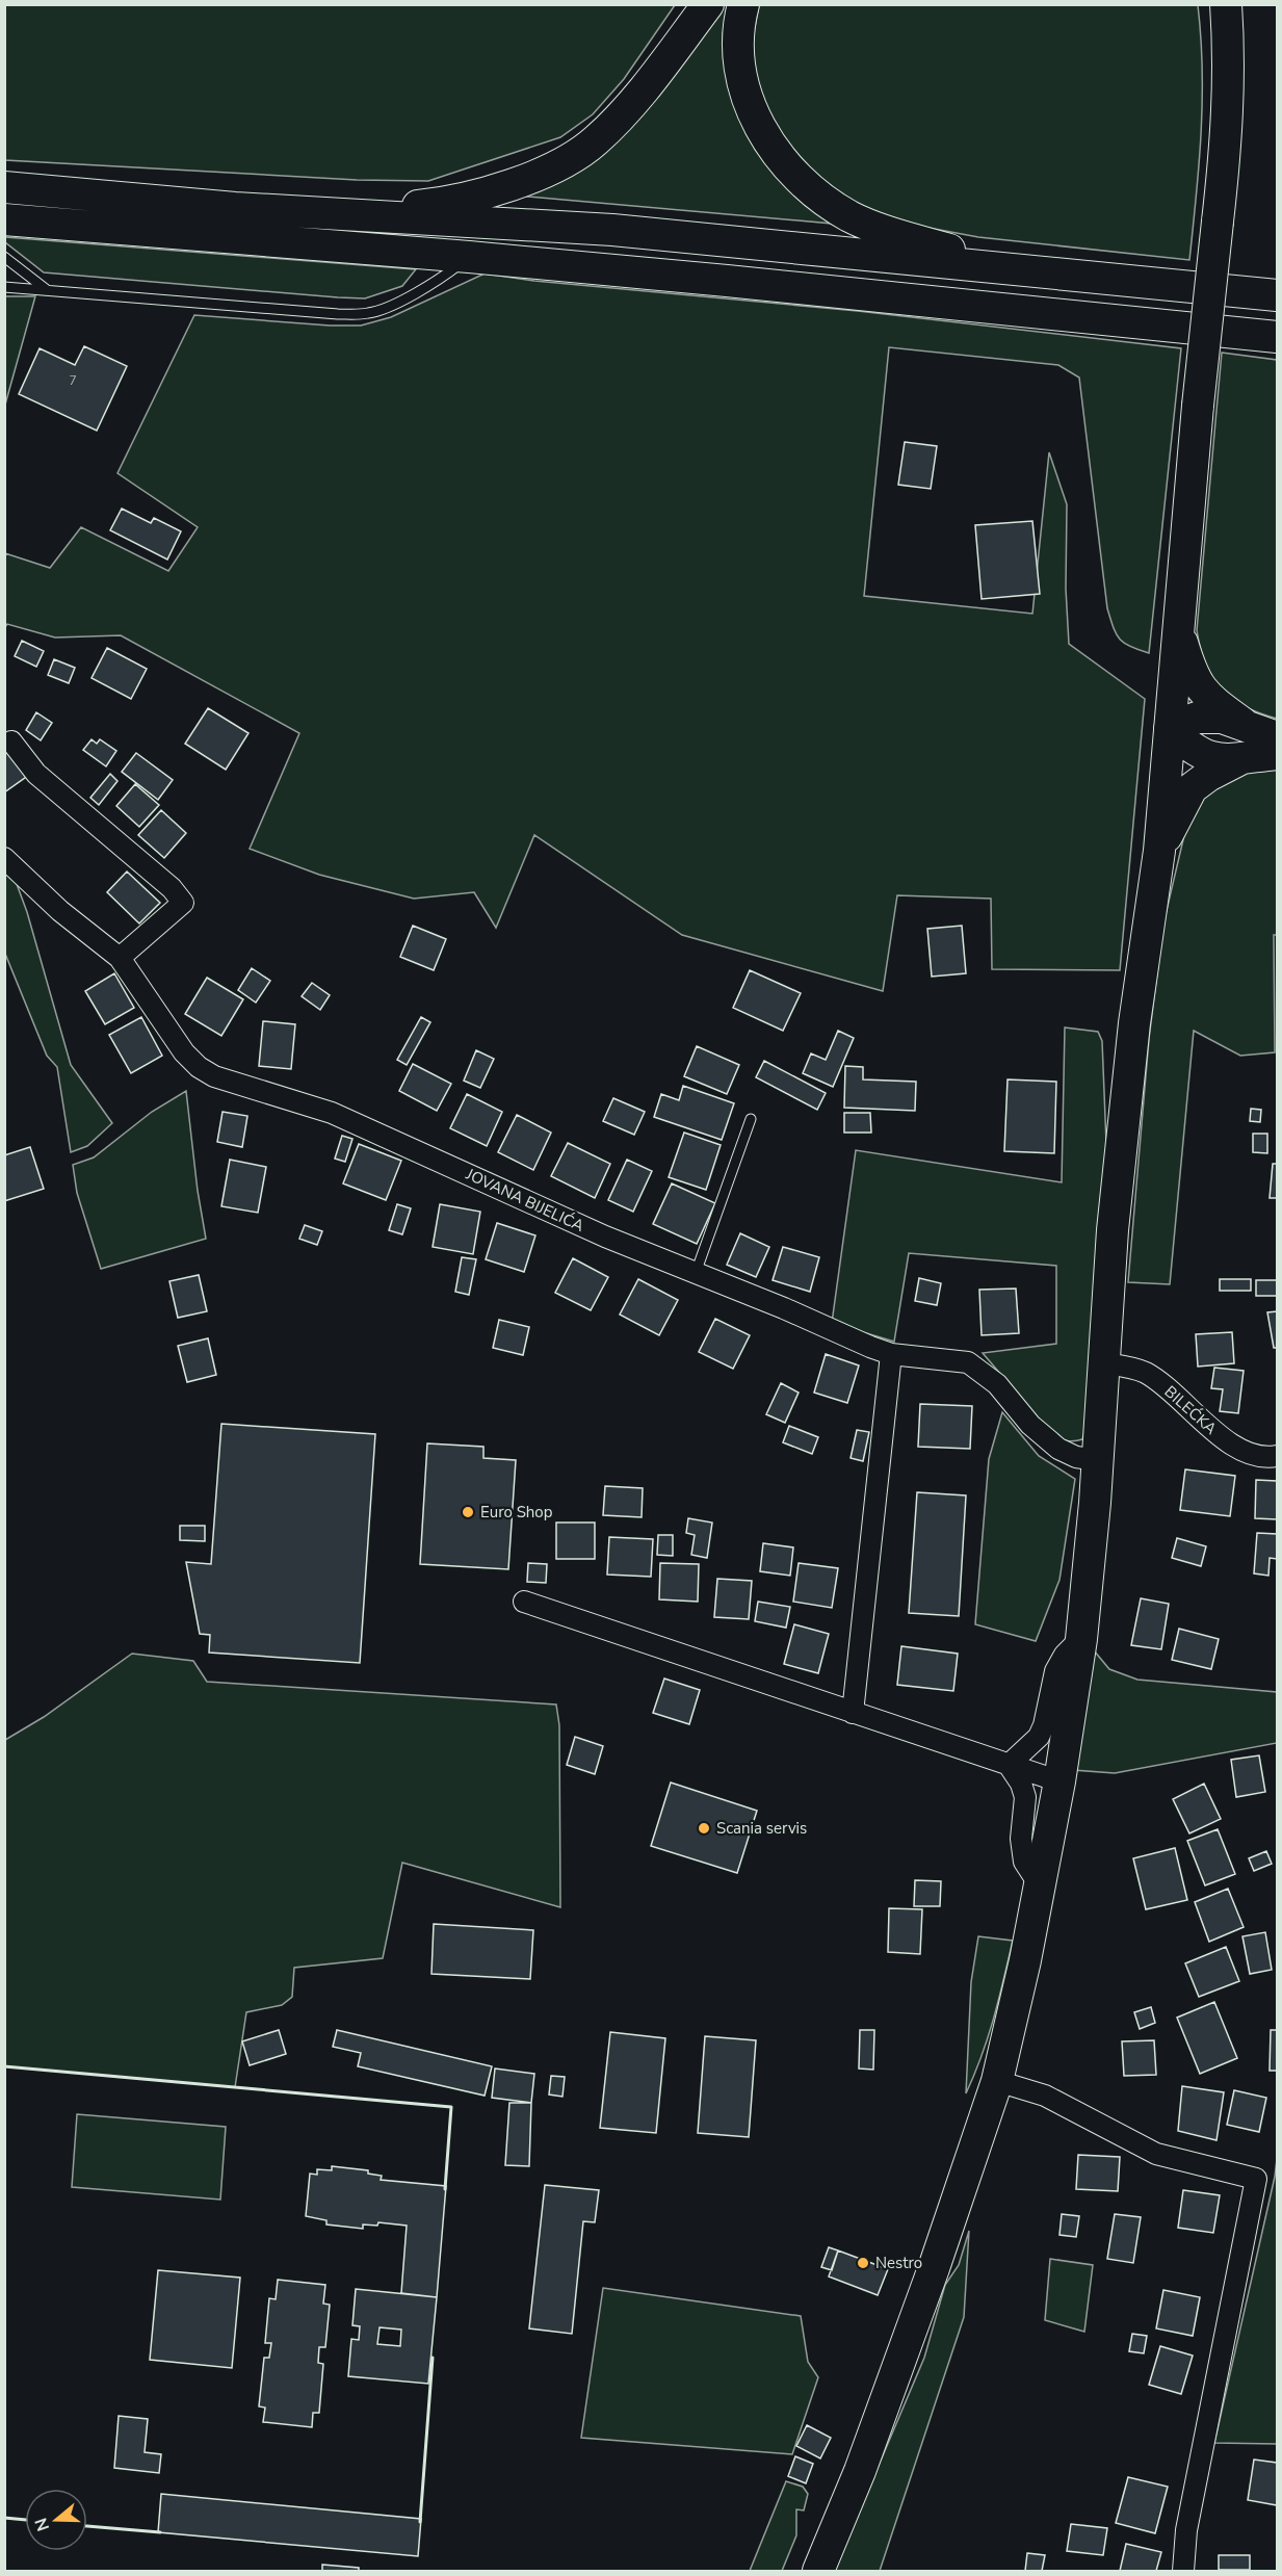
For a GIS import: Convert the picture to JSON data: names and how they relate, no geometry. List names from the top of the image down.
{
  "streets": {
    "street": ["JOVANA BIJELIĆA", "BILEĆKA"]
  },
  "places": ["Euro Shop", "Scania servis", "Nestro"],
  "house_numbers": ["7"],
  "north": "left"
}
